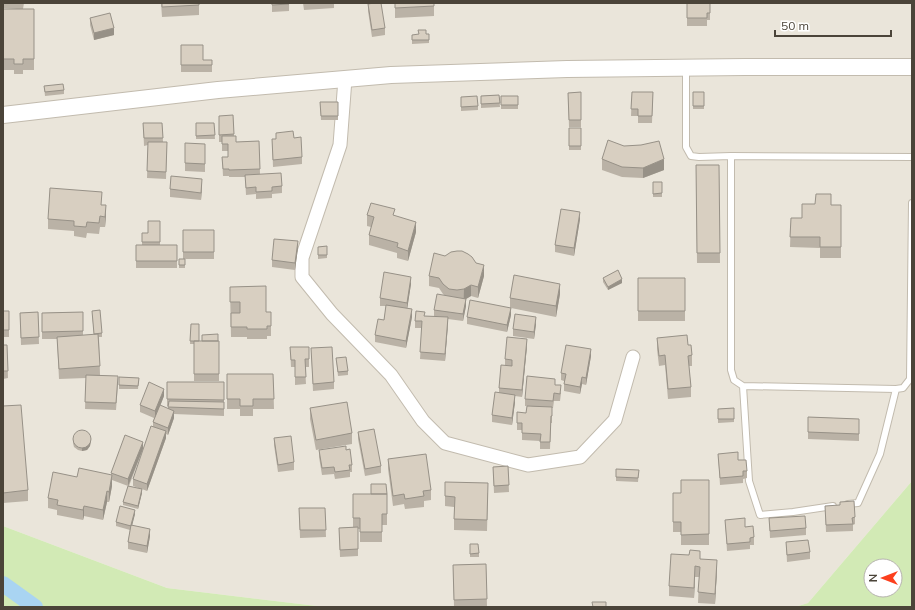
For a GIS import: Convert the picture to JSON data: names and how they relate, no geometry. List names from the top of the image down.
{
  "scale_bar": "50 m",
  "north": "left"
}
